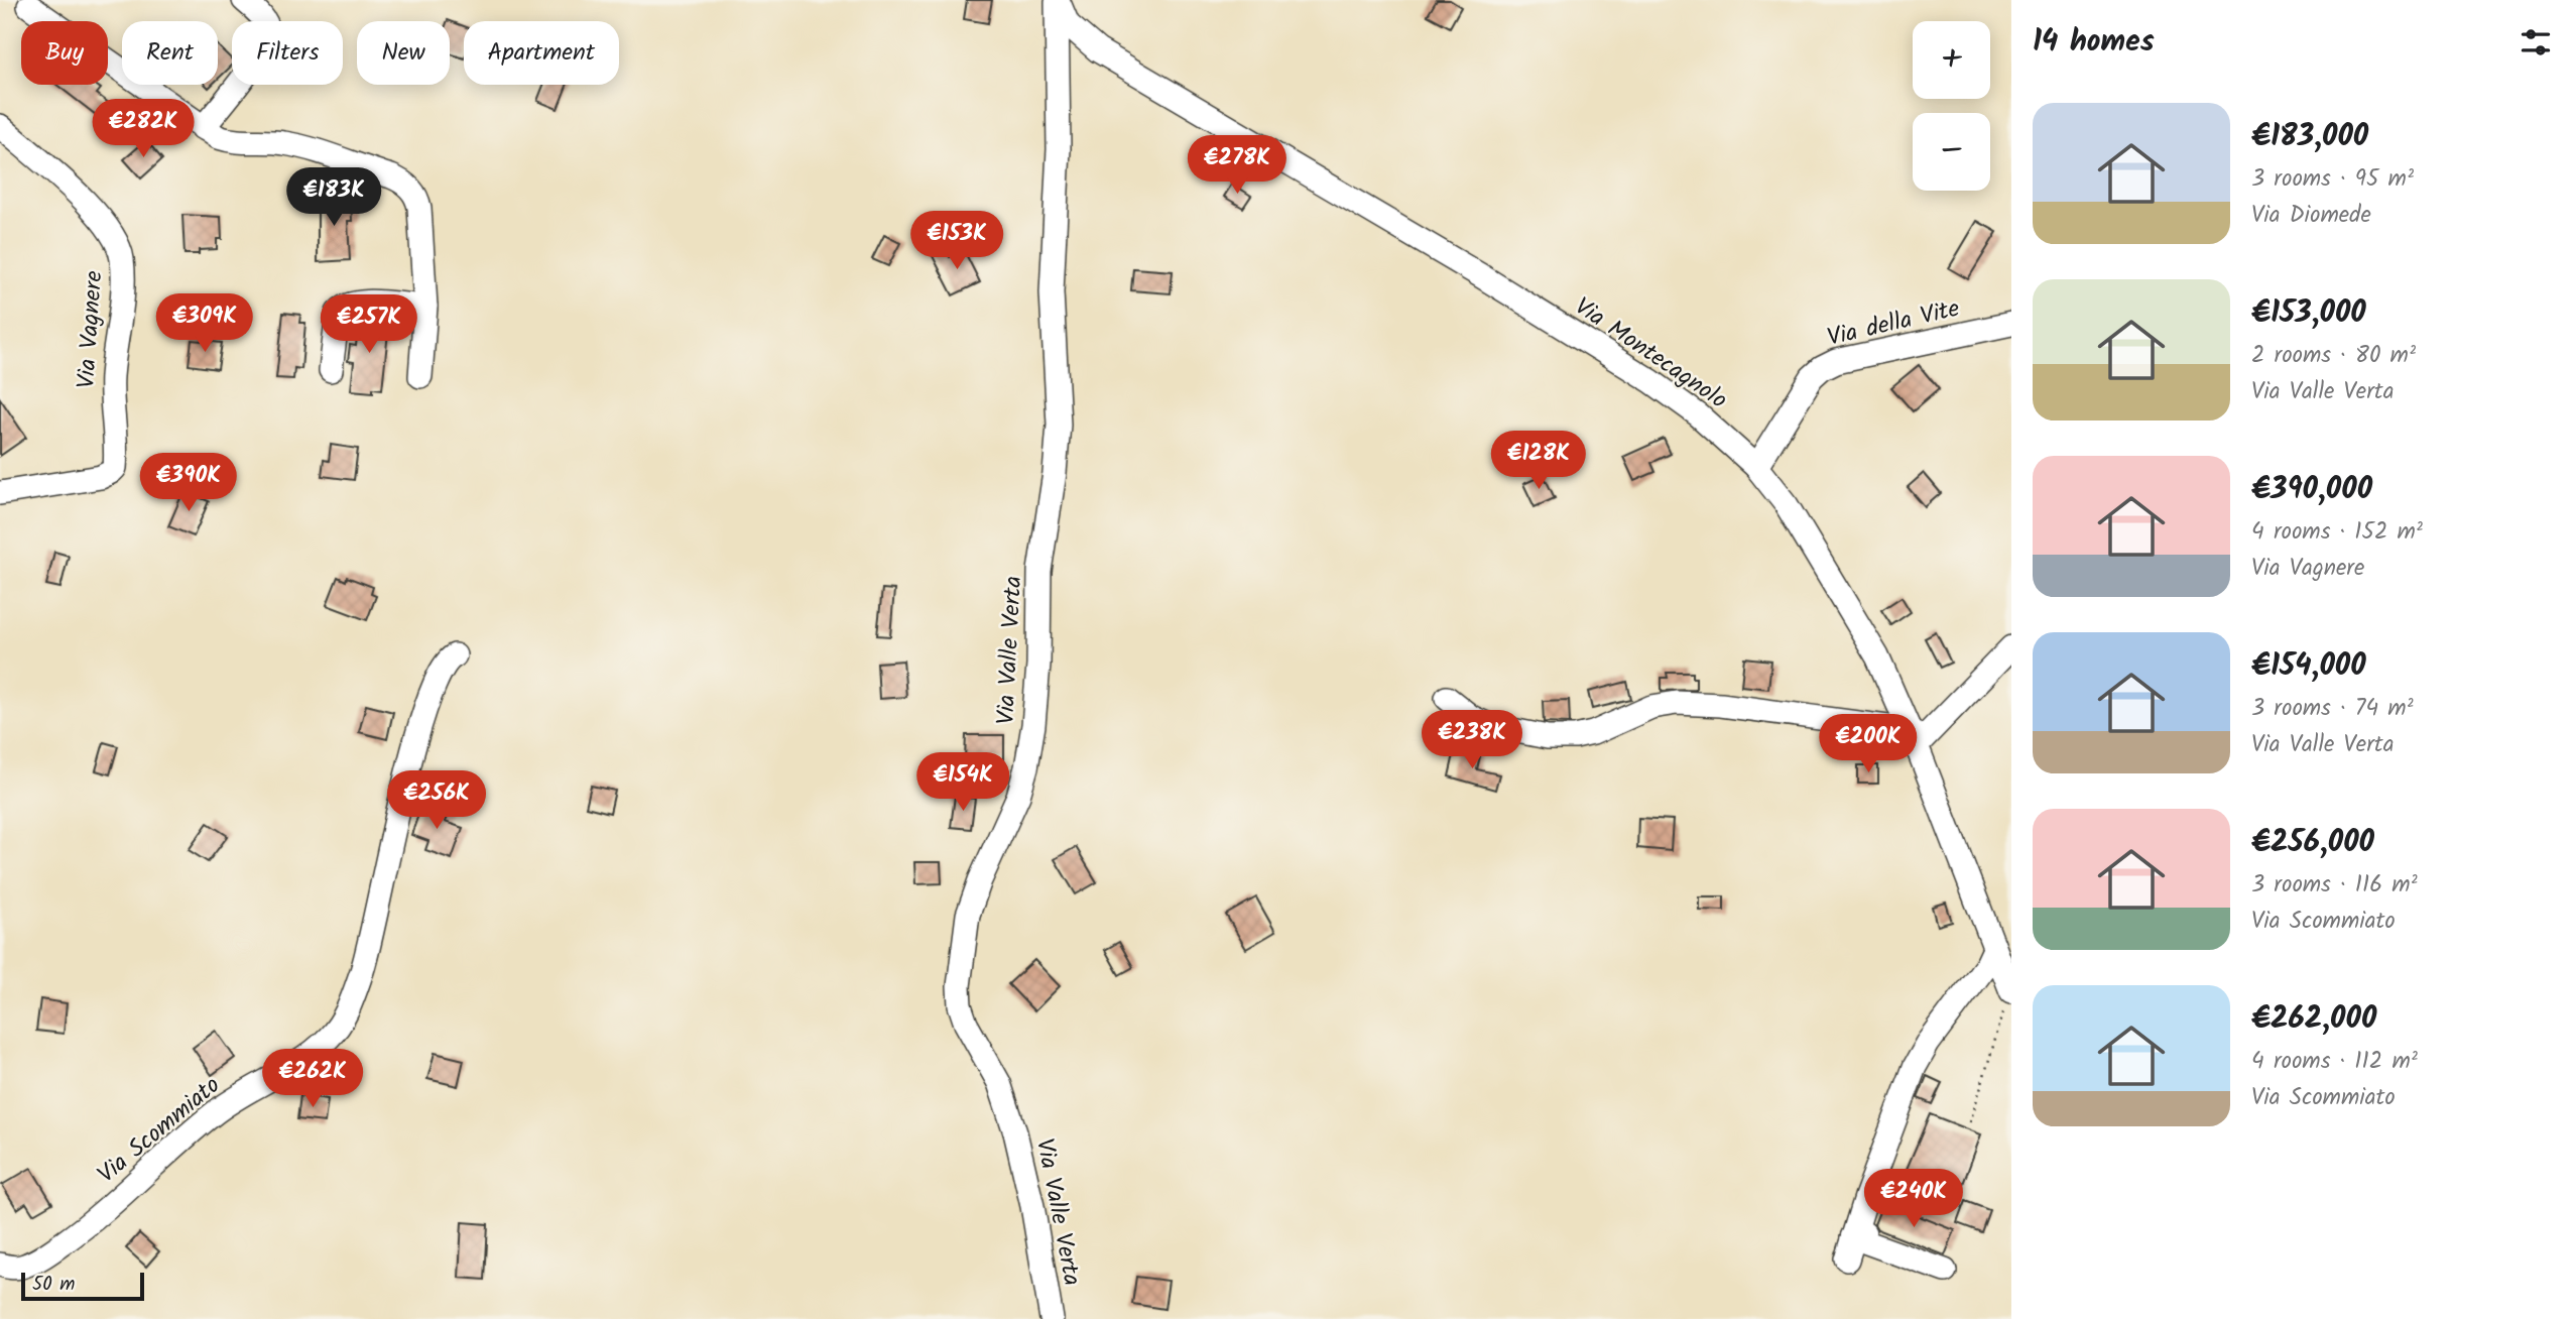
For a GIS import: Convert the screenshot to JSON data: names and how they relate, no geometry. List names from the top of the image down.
{
  "streets": {
    "street": [
      "Via della Vite",
      "Via Vagnere",
      "Via Montecagnolo",
      "Via Valle Verta",
      "Via Scommiato"
    ]
  },
  "crossings": [
    ["Via della Vite", "Via Montecagnolo"],
    ["Via Montecagnolo", "Via Valle Verta"]
  ],
  "scale_bar": "50 m",
  "page": {
    "heading": "14 homes",
    "map_buttons": ["+", "−"],
    "chip": [
      "Buy",
      "Rent",
      "Filters",
      "New",
      "Apartment"
    ],
    "list": [
      {
        "name": "€183,000",
        "note": "3 rooms · 95 m² · Via Diomede"
      },
      {
        "name": "€153,000",
        "note": "2 rooms · 80 m² · Via Valle Verta"
      },
      {
        "name": "€390,000",
        "note": "4 rooms · 152 m² · Via Vagnere"
      },
      {
        "name": "€154,000",
        "note": "3 rooms · 74 m² · Via Valle Verta"
      },
      {
        "name": "€256,000",
        "note": "3 rooms · 116 m² · Via Scommiato"
      },
      {
        "name": "€262,000",
        "note": "4 rooms · 112 m² · Via Scommiato"
      }
    ],
    "price": [
      "€282K",
      "€278K",
      "€183K",
      "€153K",
      "€309K",
      "€257K",
      "€128K",
      "€390K",
      "€238K",
      "€200K",
      "€154K",
      "€256K",
      "€262K",
      "€240K"
    ],
    "scale": "50 m"
  }
}
